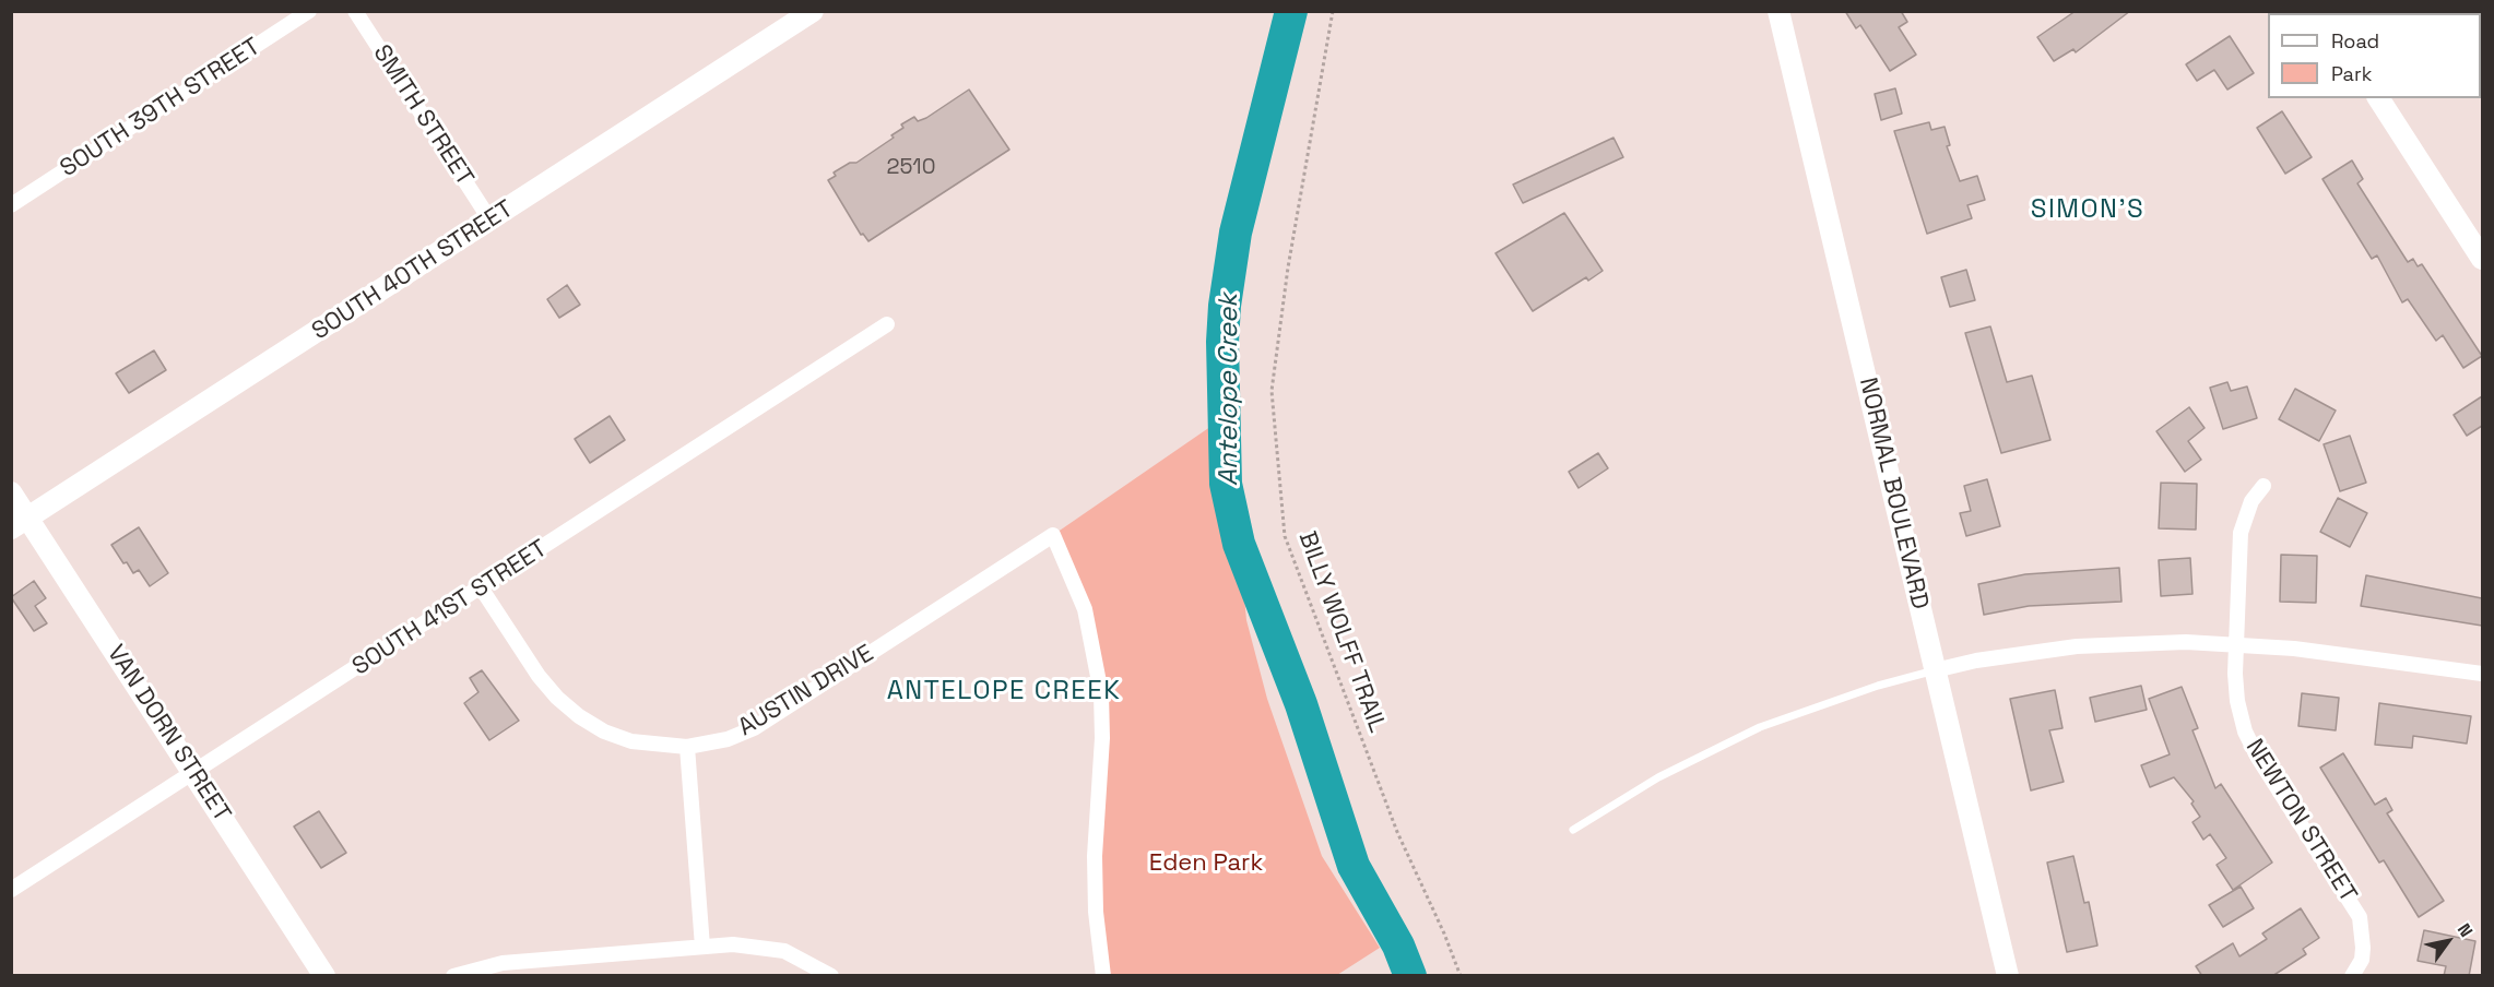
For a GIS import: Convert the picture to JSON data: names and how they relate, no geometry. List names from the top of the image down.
{
  "streets": {
    "main road": ["SOUTH 40TH STREET", "NORMAL BOULEVARD", "VAN DORN STREET"],
    "street": [
      "SOUTH 39TH STREET",
      "SMITH STREET",
      "SOUTH 41ST STREET",
      "AUSTIN DRIVE",
      "NEWTON STREET"
    ],
    "path": ["BILLY WOLFF TRAIL"]
  },
  "crossings": [
    ["SMITH STREET", "SOUTH 40TH STREET"],
    ["SOUTH 40TH STREET", "VAN DORN STREET"],
    ["SOUTH 41ST STREET", "AUSTIN DRIVE"],
    ["SOUTH 41ST STREET", "VAN DORN STREET"]
  ],
  "districts": ["SIMON'S", "ANTELOPE CREEK"],
  "water": ["Antelope Creek"],
  "parks": ["Eden Park"],
  "house_numbers": ["2510"],
  "legend": ["Road", "Park"],
  "north": "top right"
}
